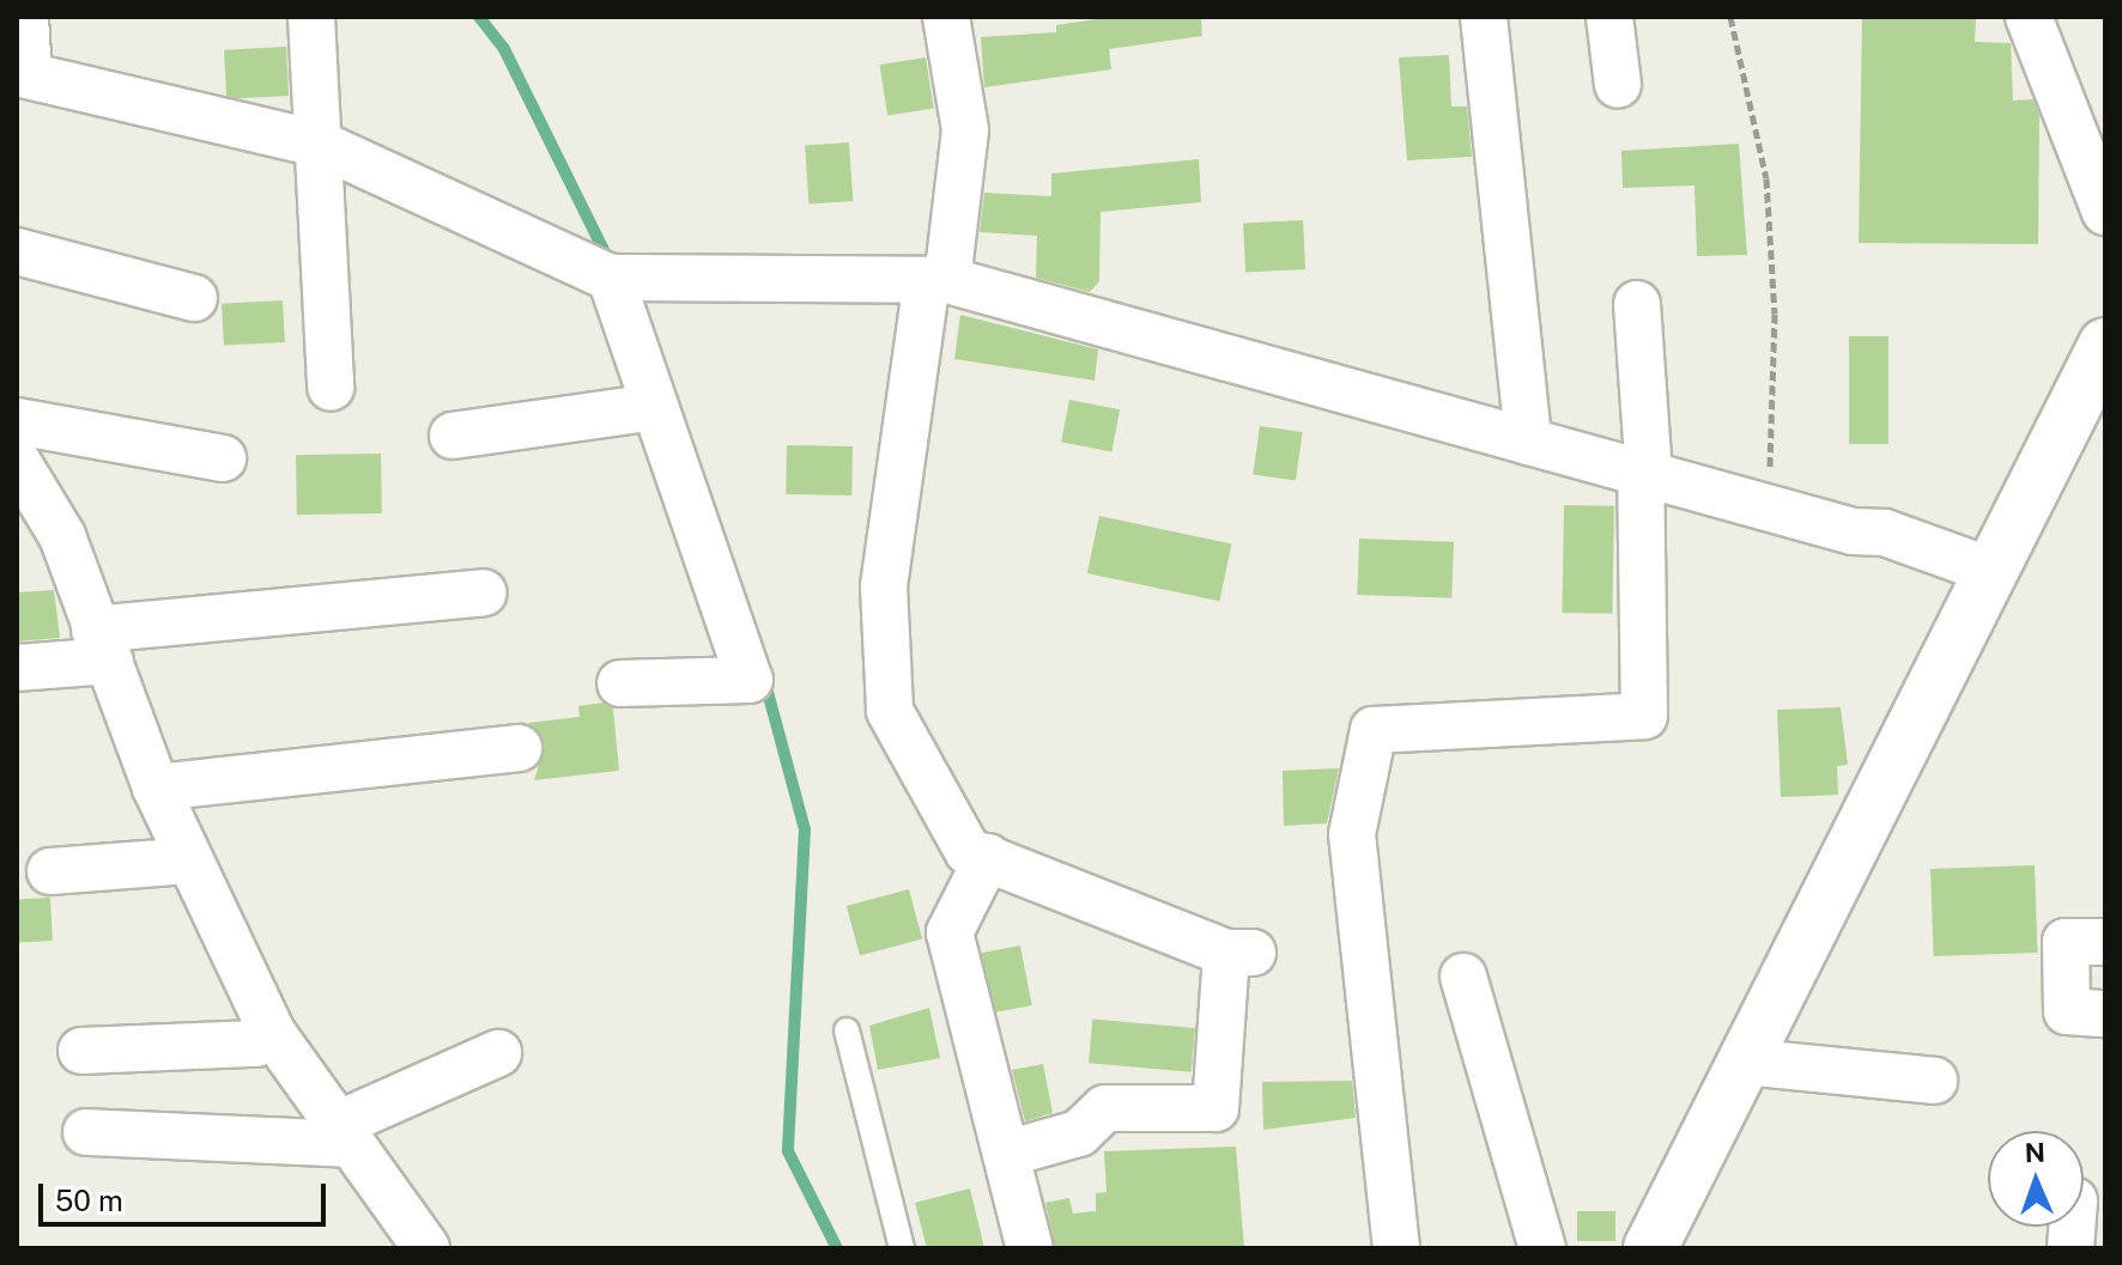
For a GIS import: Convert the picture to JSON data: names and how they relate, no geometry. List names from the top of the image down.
{
  "scale_bar": "50 m",
  "north": "top"
}
